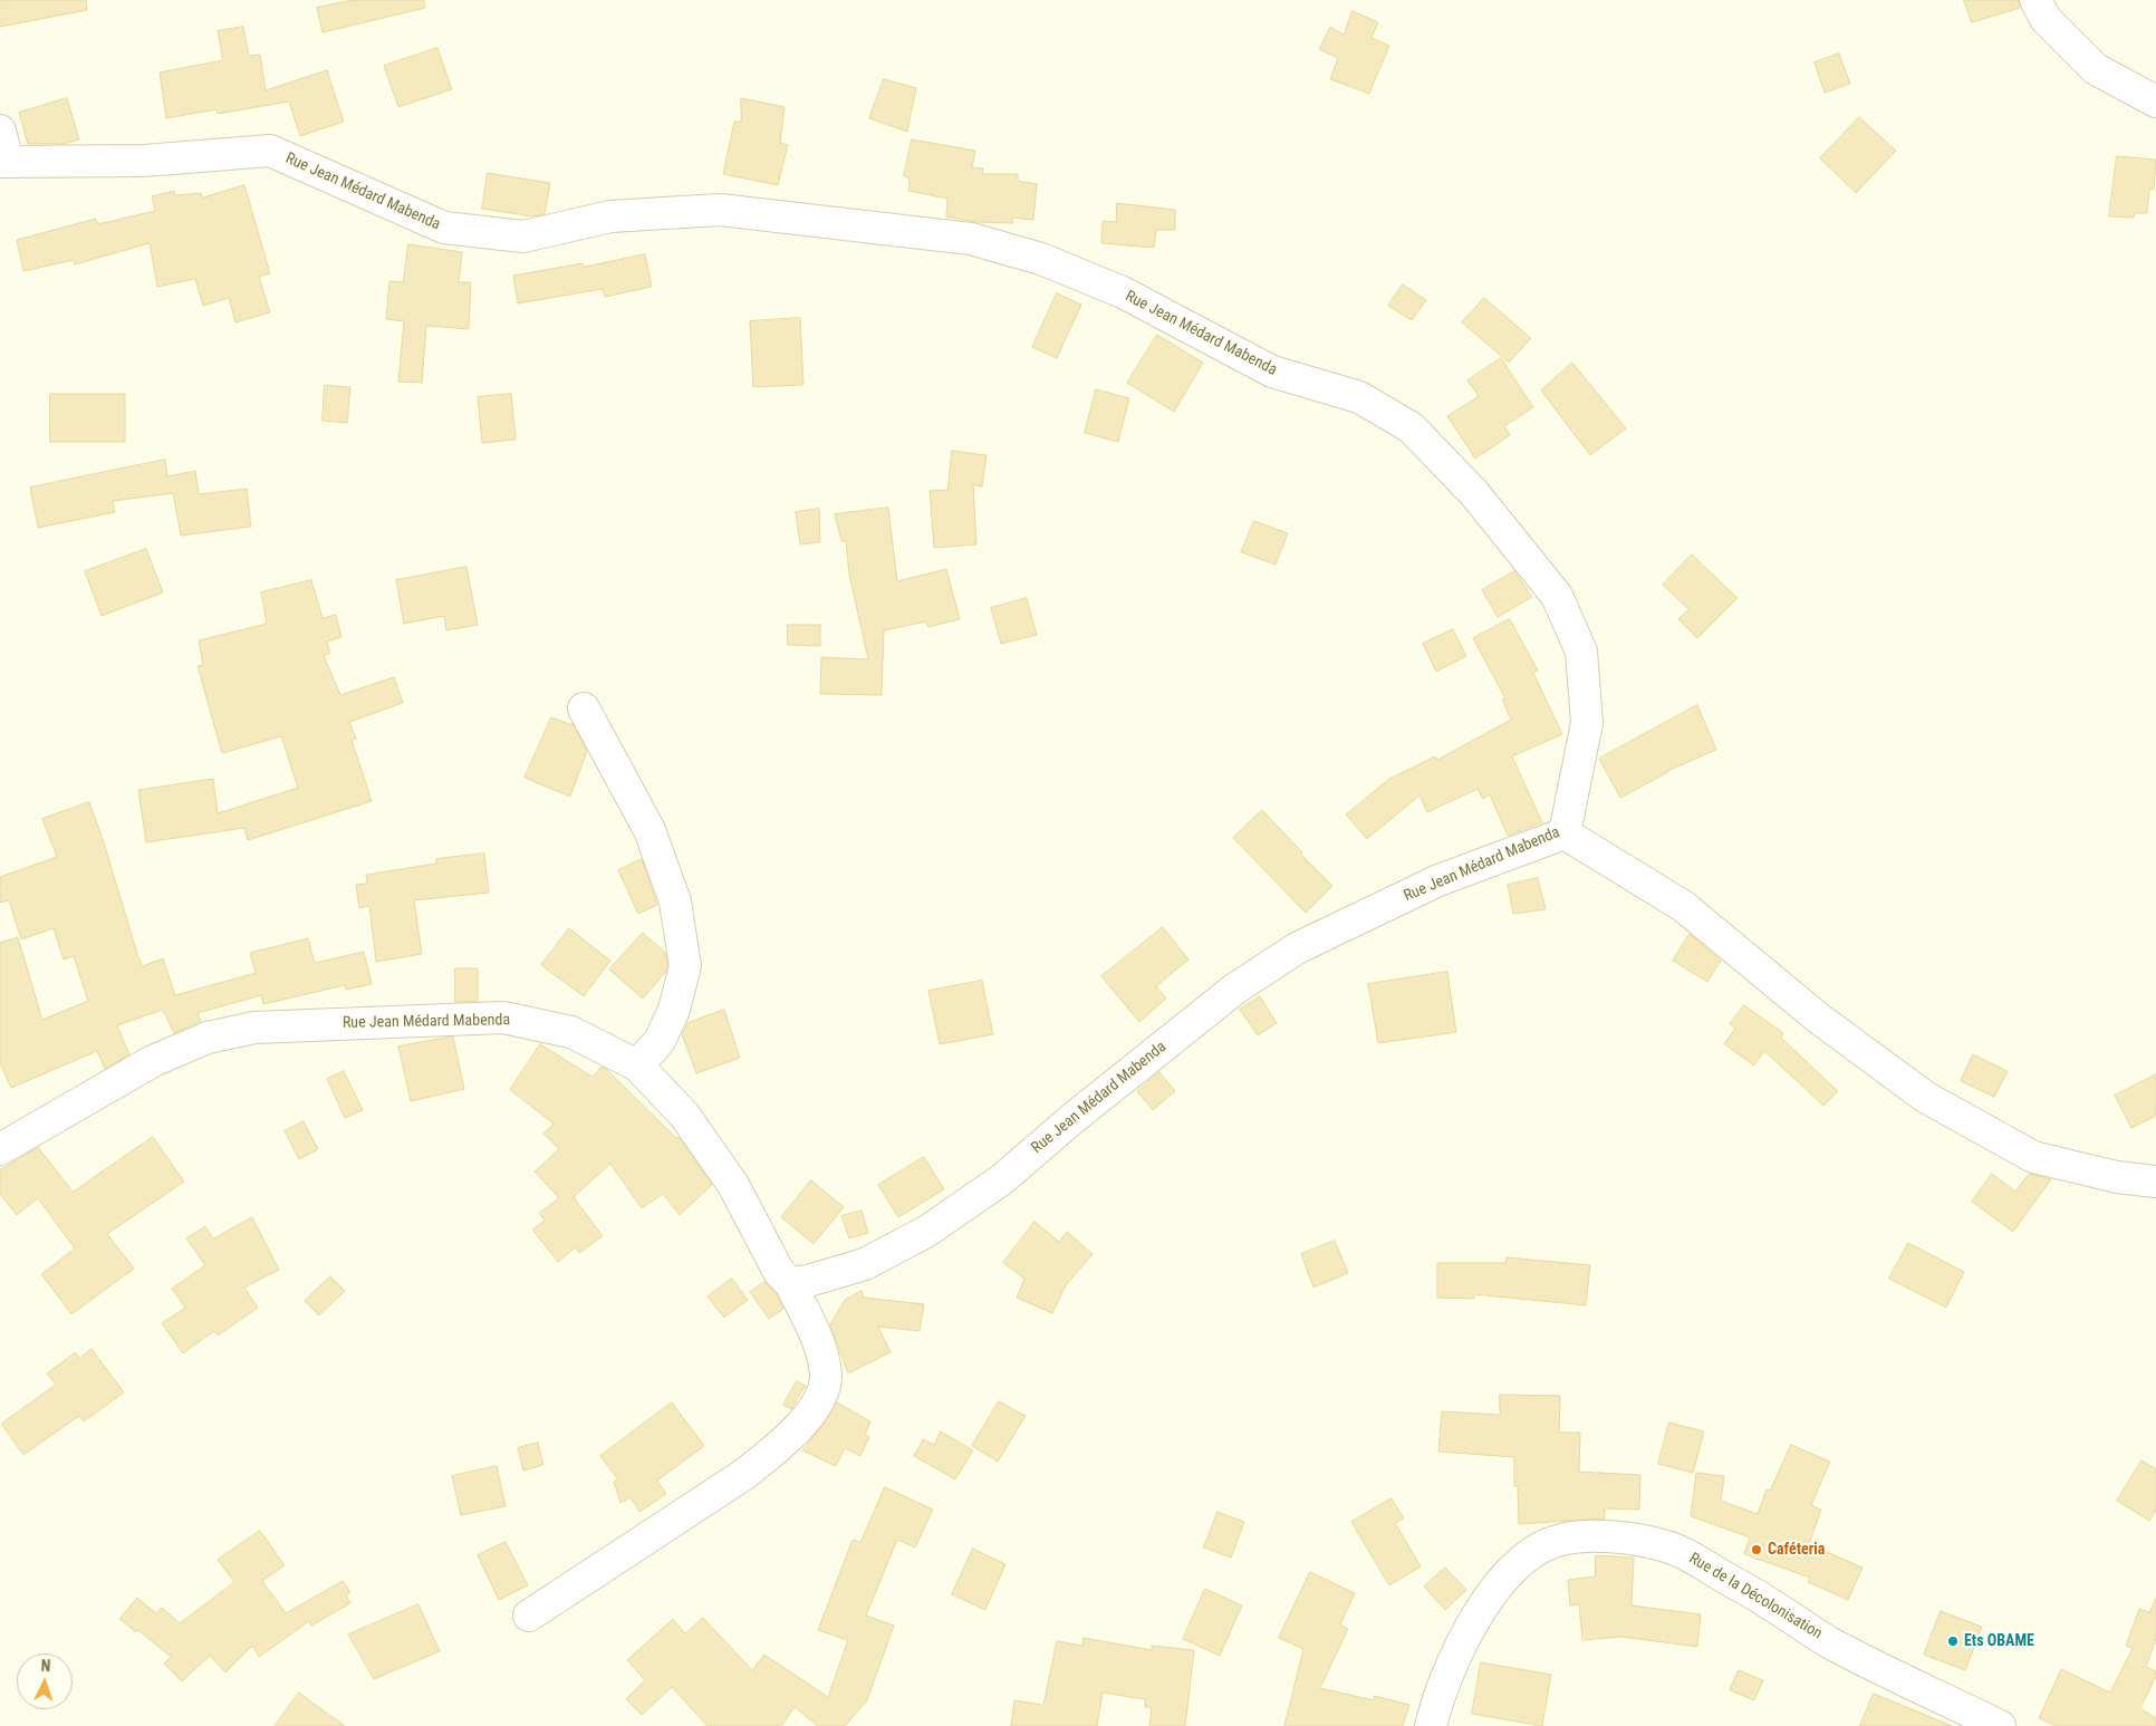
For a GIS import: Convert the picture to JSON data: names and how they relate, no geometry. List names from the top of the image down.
{
  "streets": {
    "street": ["Rue Jean Médard Mabenda", "Rue de la Décolonisation"]
  },
  "places": ["Caféteria", "Ets OBAME"],
  "north": "top"
}
